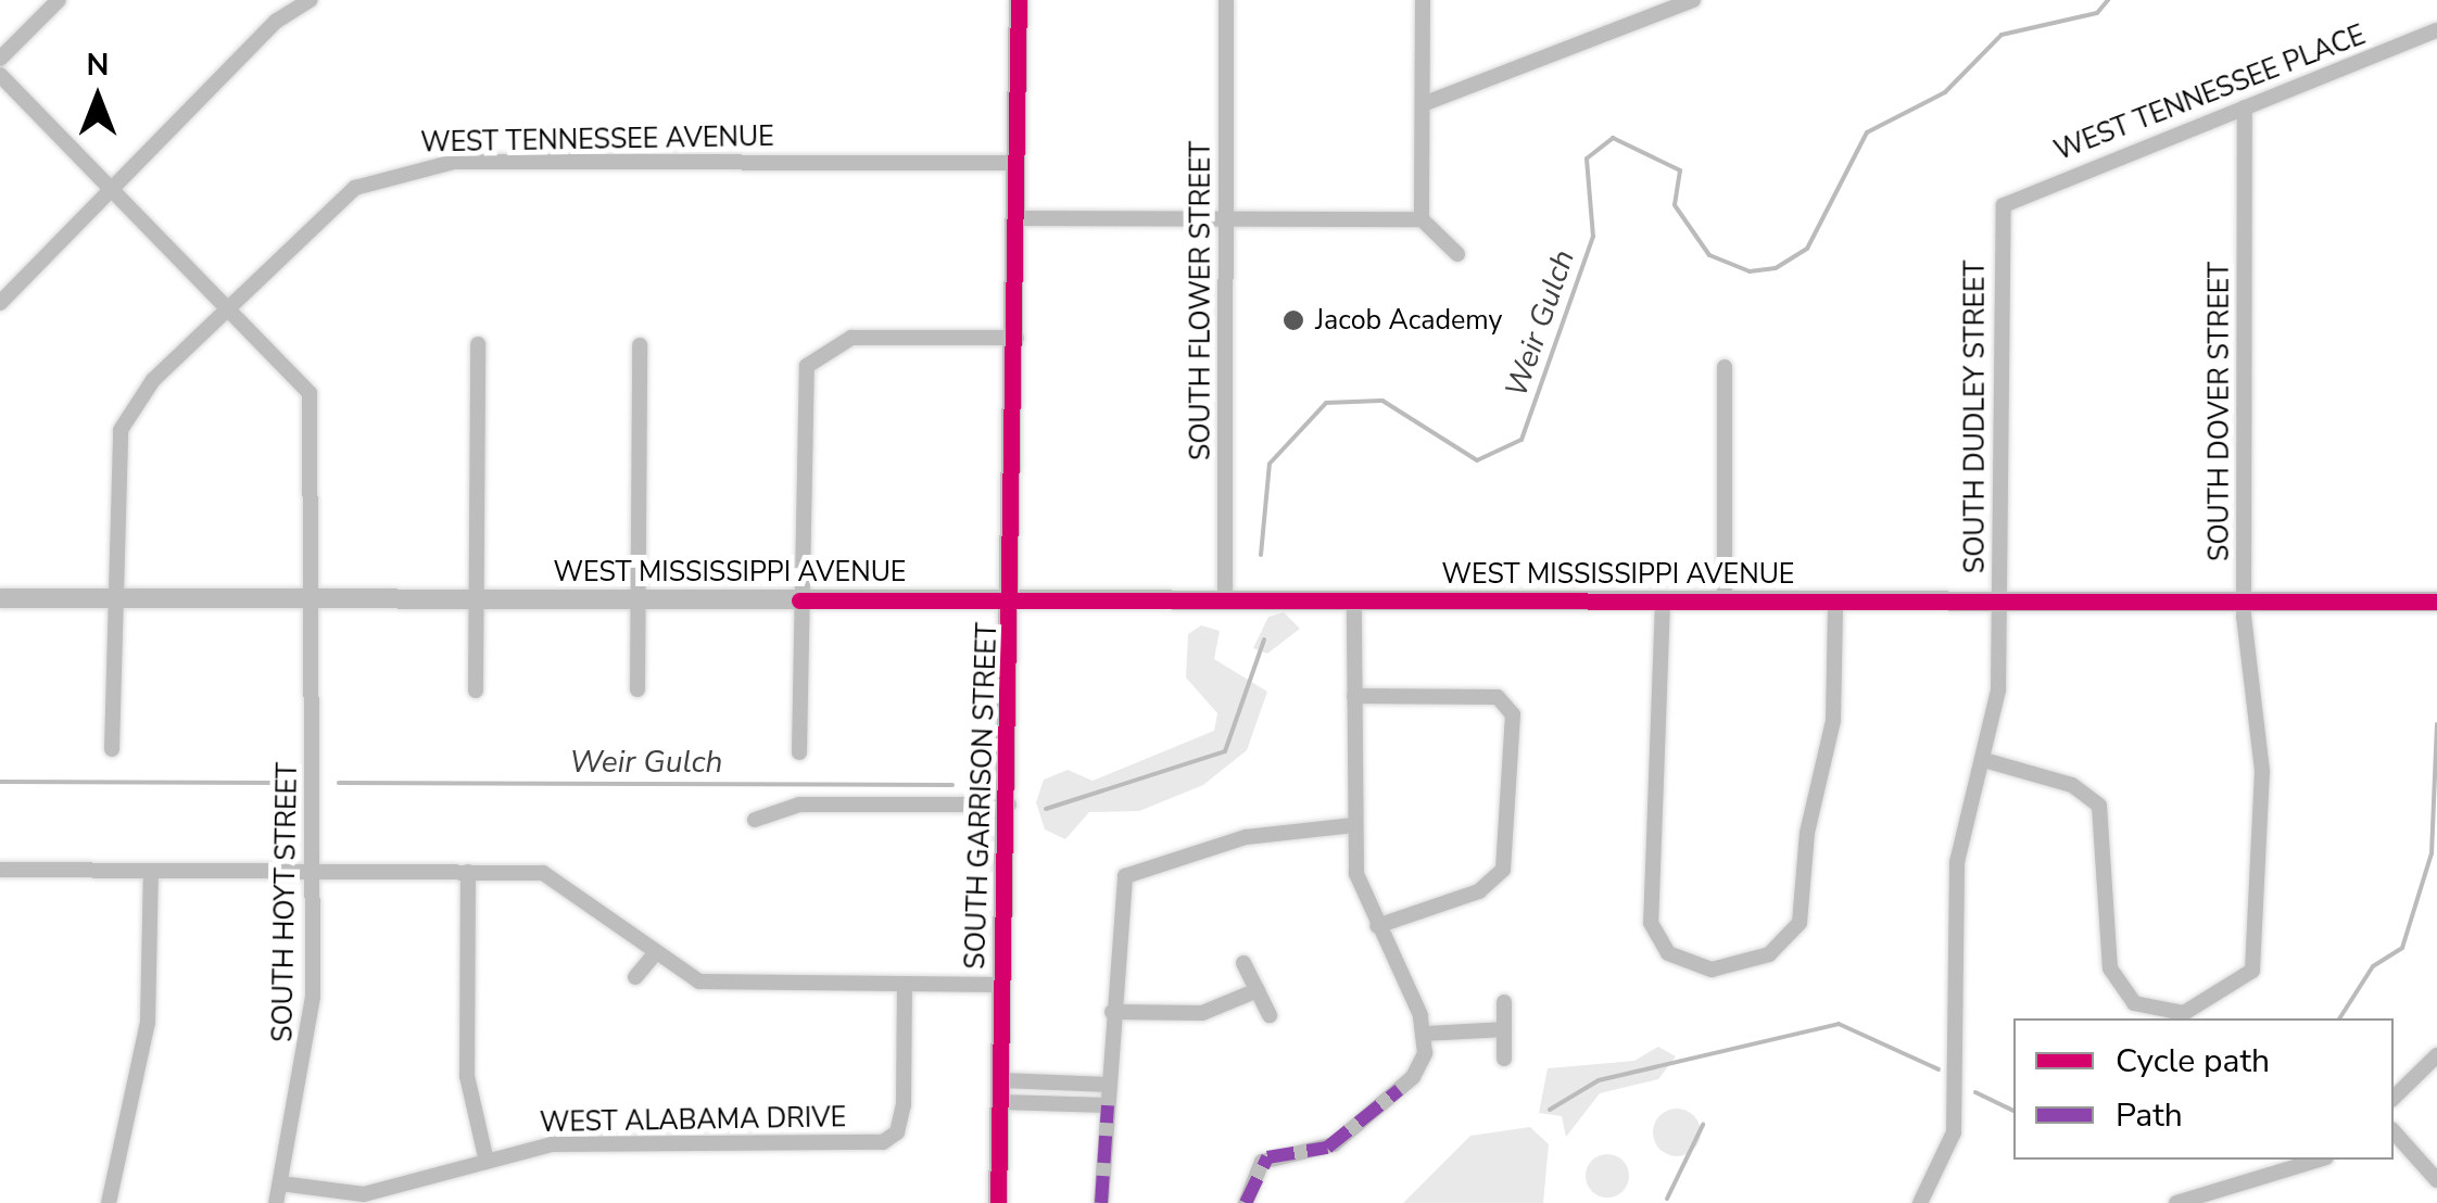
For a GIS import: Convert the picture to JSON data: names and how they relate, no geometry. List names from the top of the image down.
{
  "streets": {
    "main road": ["WEST MISSISSIPPI AVENUE", "SOUTH GARRISON STREET"],
    "street": [
      "WEST TENNESSEE PLACE",
      "WEST TENNESSEE AVENUE",
      "SOUTH FLOWER STREET",
      "SOUTH DOVER STREET",
      "SOUTH DUDLEY STREET",
      "SOUTH HOYT STREET",
      "WEST ALABAMA DRIVE"
    ]
  },
  "crossings": [
    ["WEST TENNESSEE PLACE", "SOUTH DOVER STREET"],
    ["WEST TENNESSEE PLACE", "SOUTH DUDLEY STREET"],
    ["WEST TENNESSEE AVENUE", "WEST MISSISSIPPI AVENUE"],
    ["WEST TENNESSEE AVENUE", "SOUTH GARRISON STREET"],
    ["WEST TENNESSEE AVENUE", "SOUTH HOYT STREET"],
    ["SOUTH FLOWER STREET", "WEST MISSISSIPPI AVENUE"],
    ["SOUTH DOVER STREET", "SOUTH DUDLEY STREET"],
    ["SOUTH DOVER STREET", "WEST MISSISSIPPI AVENUE"],
    ["SOUTH DUDLEY STREET", "WEST MISSISSIPPI AVENUE"],
    ["WEST MISSISSIPPI AVENUE", "SOUTH GARRISON STREET"],
    ["WEST MISSISSIPPI AVENUE", "SOUTH HOYT STREET"],
    ["SOUTH HOYT STREET", "WEST ALABAMA DRIVE"]
  ],
  "water": ["Weir Gulch"],
  "places": ["Jacob Academy"],
  "legend": ["Cycle path", "Path"],
  "north": "top"
}
